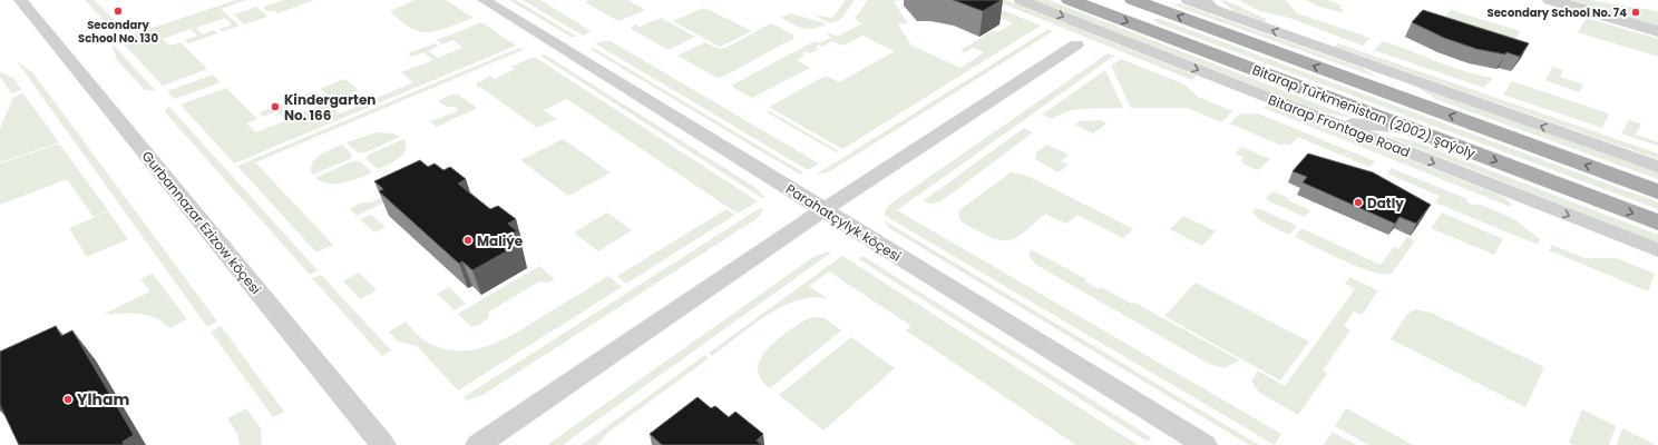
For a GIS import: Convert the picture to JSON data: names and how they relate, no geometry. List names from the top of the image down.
{
  "streets": {
    "main road": ["Bitarap Türkmenistan (2002) şaýoly"],
    "street": ["Bitarap Frontage Road", "Gurbannazar Ezizow köçesi", "Parahatçylyk köçesi"]
  },
  "places": [
    "Secondary School No. 130",
    "Secondary School No. 74",
    "Kindergarten No. 166",
    "Datly",
    "Maliýe",
    "Ylham"
  ]
}
